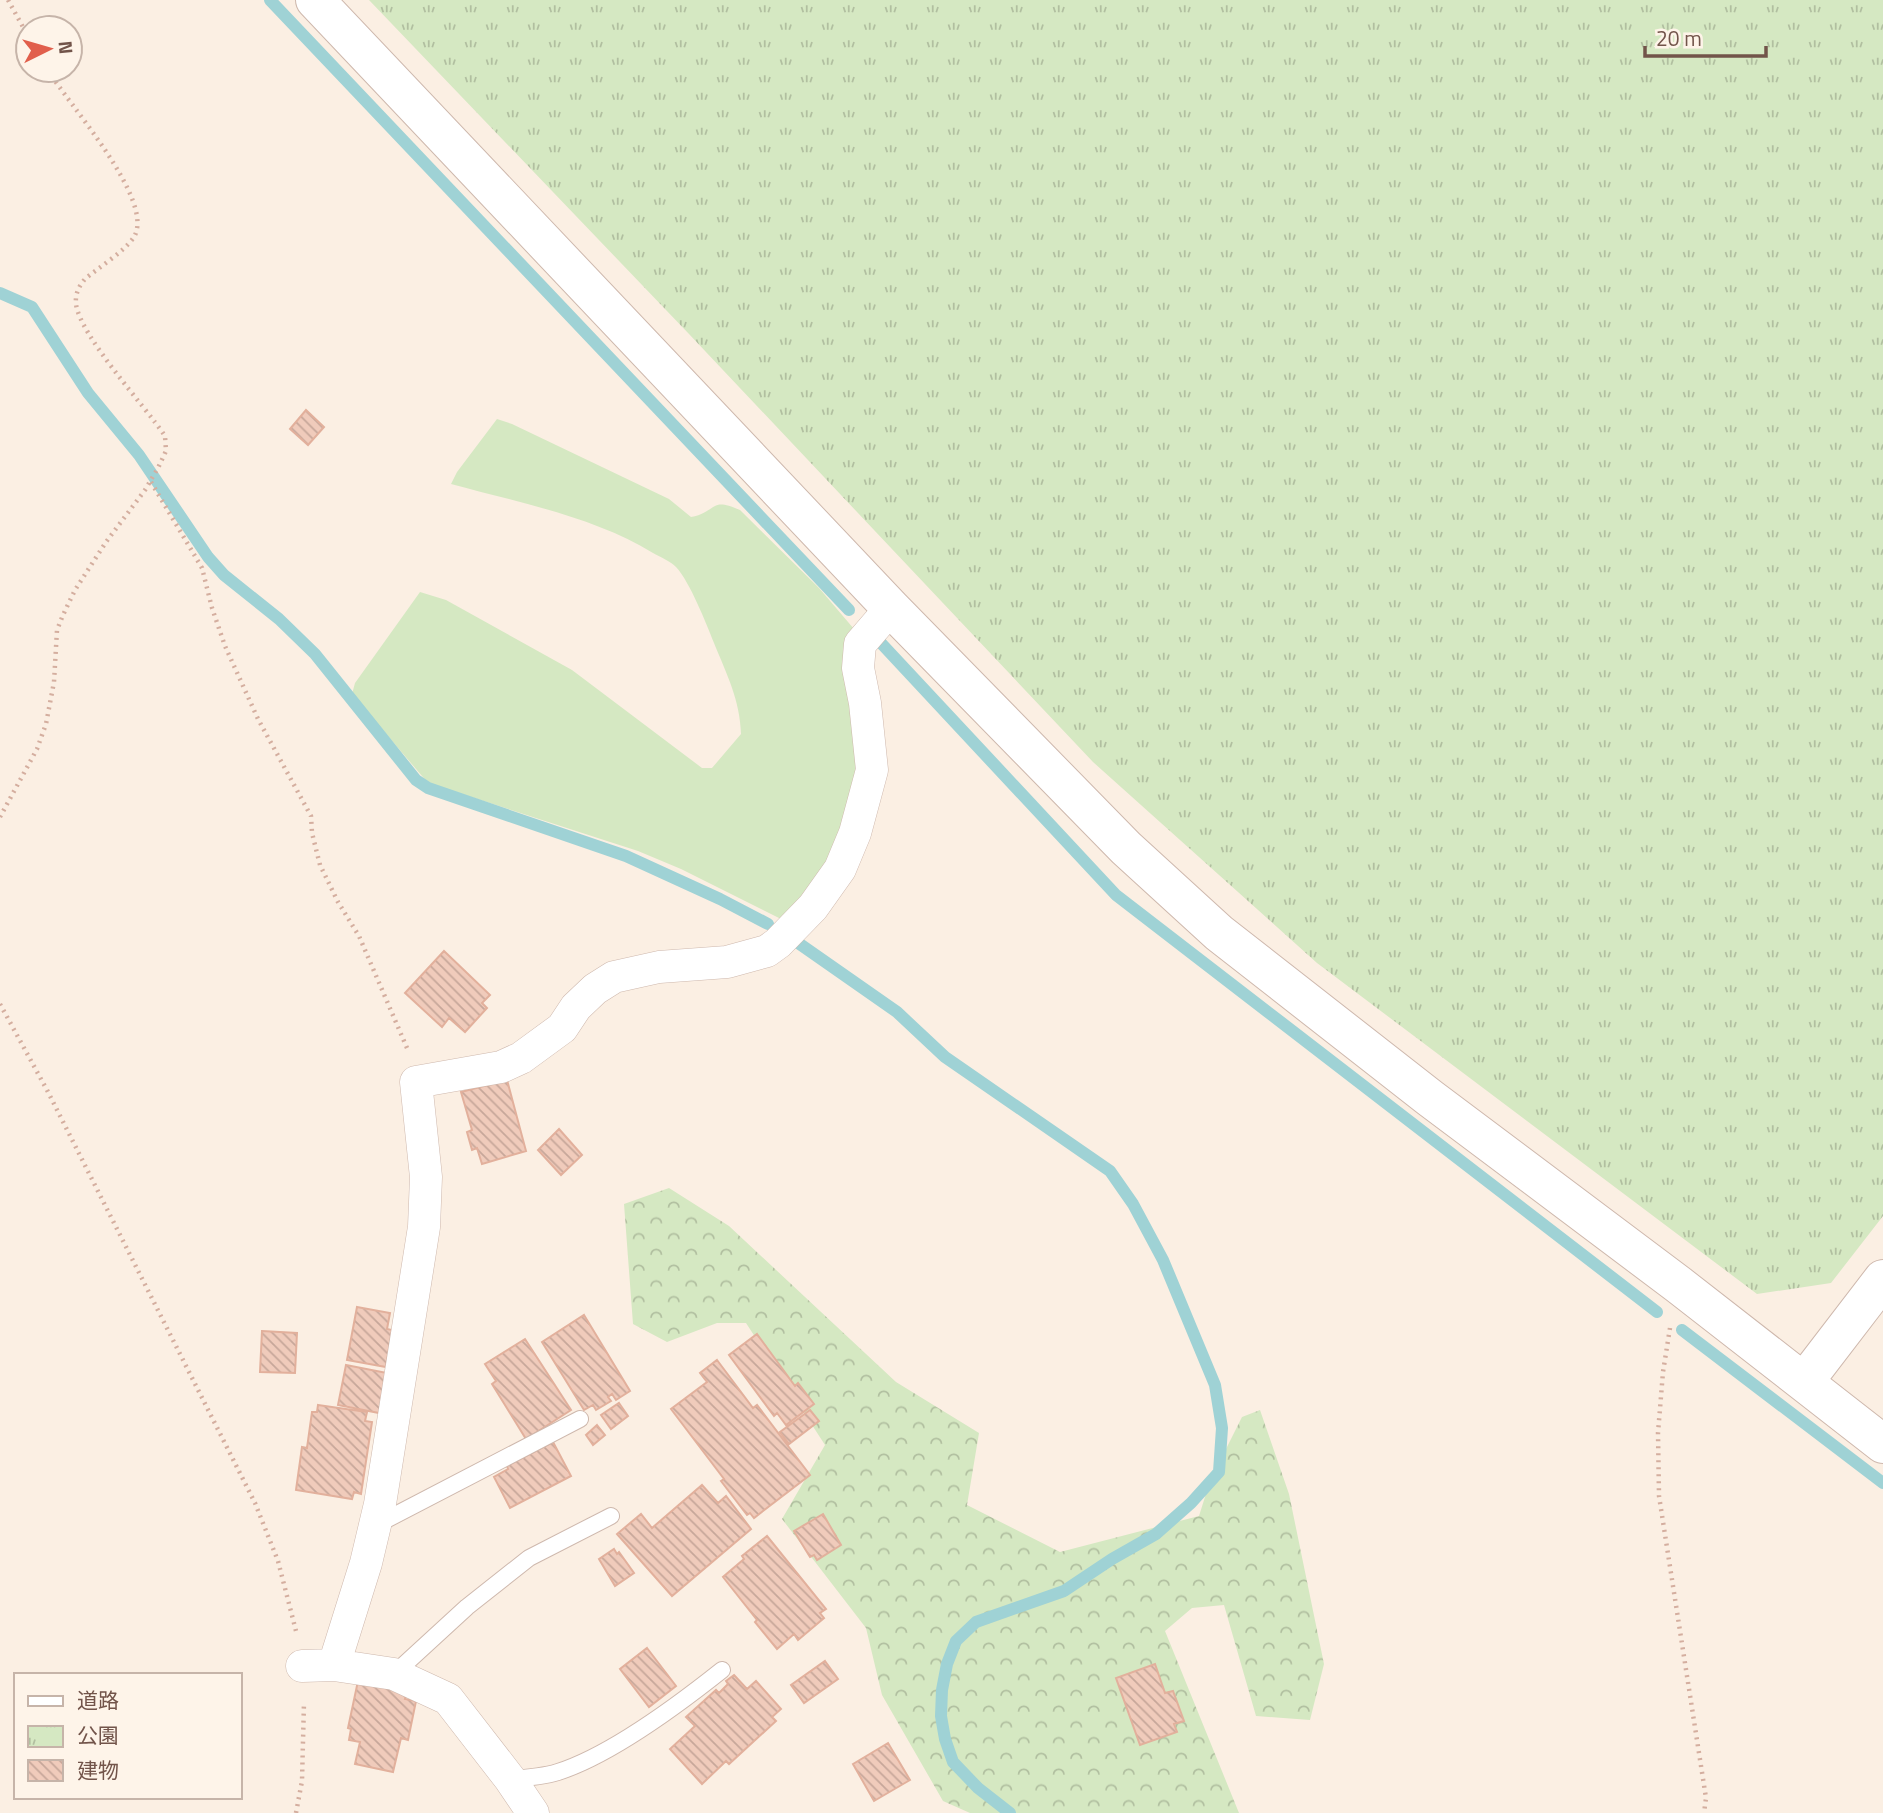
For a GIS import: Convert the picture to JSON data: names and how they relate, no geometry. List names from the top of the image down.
{
  "legend": ["道路", "公園", "建物"],
  "scale_bar": "20 m",
  "north": "right"
}
